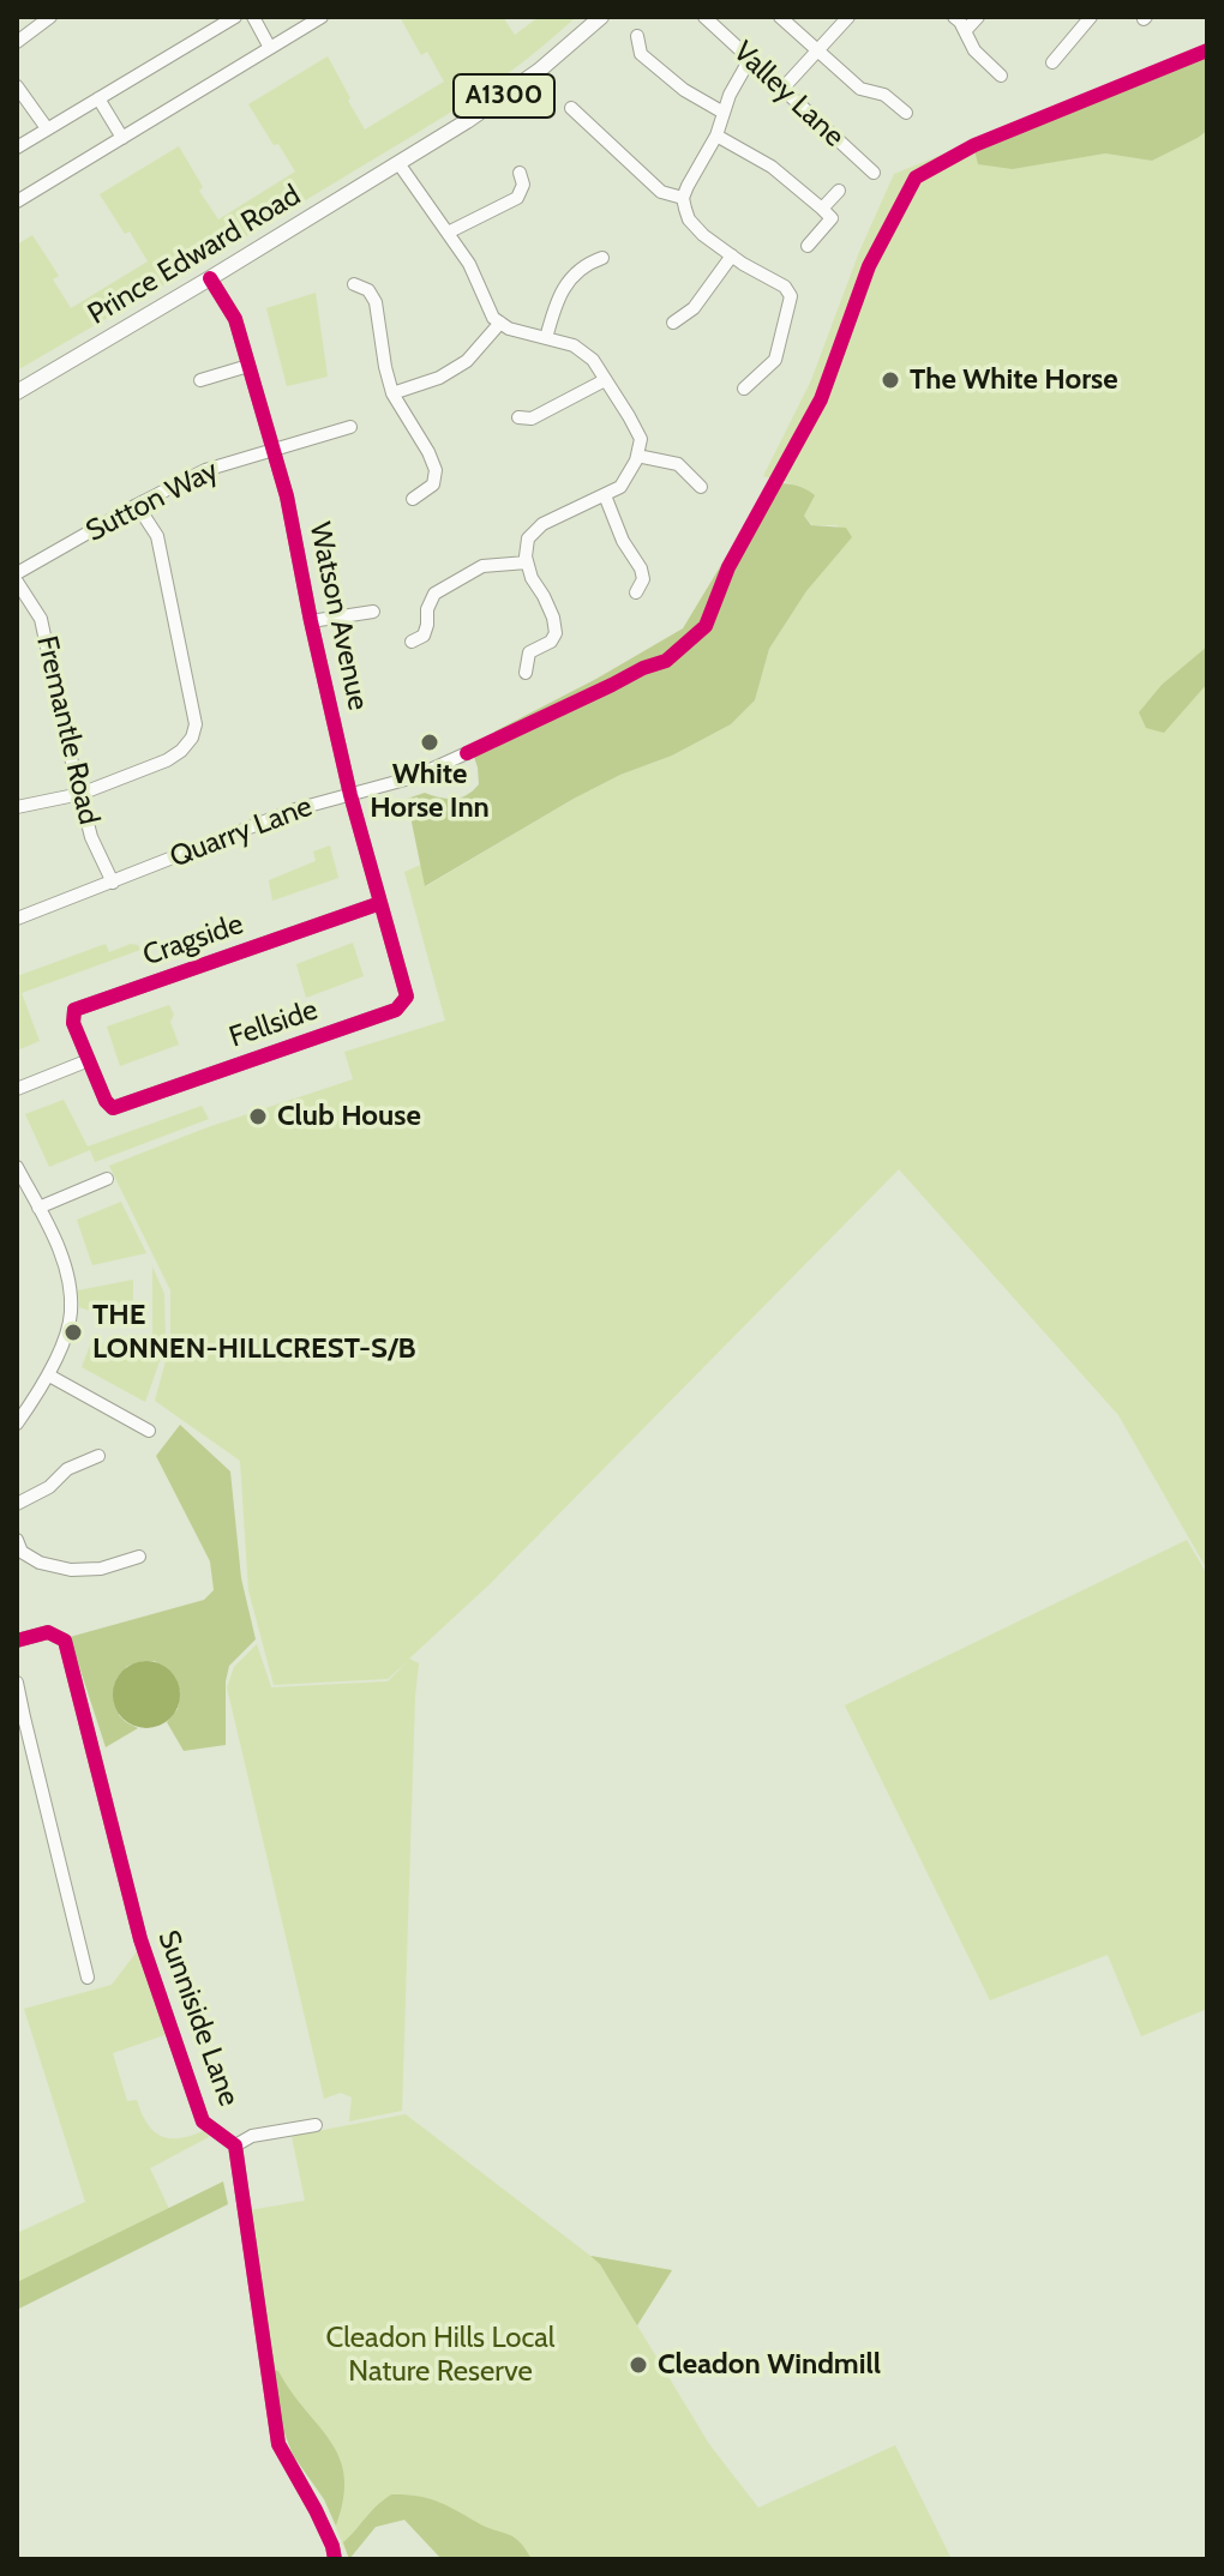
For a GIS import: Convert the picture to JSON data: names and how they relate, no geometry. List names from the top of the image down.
{
  "streets": {
    "main road": ["A1300", "Prince Edward Road"],
    "street": [
      "Valley Lane",
      "Sutton Way",
      "Watson Avenue",
      "Fremantle Road",
      "Quarry Lane",
      "Cragside",
      "Fellside",
      "Sunniside Lane"
    ]
  },
  "crossings": [
    ["A1300", "Prince Edward Road"],
    ["Prince Edward Road", "Watson Avenue"],
    ["Sutton Way", "Watson Avenue"],
    ["Watson Avenue", "Quarry Lane"],
    ["Watson Avenue", "Cragside"],
    ["Watson Avenue", "Fellside"],
    ["Fremantle Road", "Quarry Lane"],
    ["Cragside", "Fellside"]
  ],
  "parks": ["Cleadon Hills Local Nature Reserve"],
  "places": [
    "The White Horse",
    "White Horse Inn",
    "Club House",
    "THE LONNEN-HILLCREST-S/B",
    "Cleadon Windmill"
  ]
}
